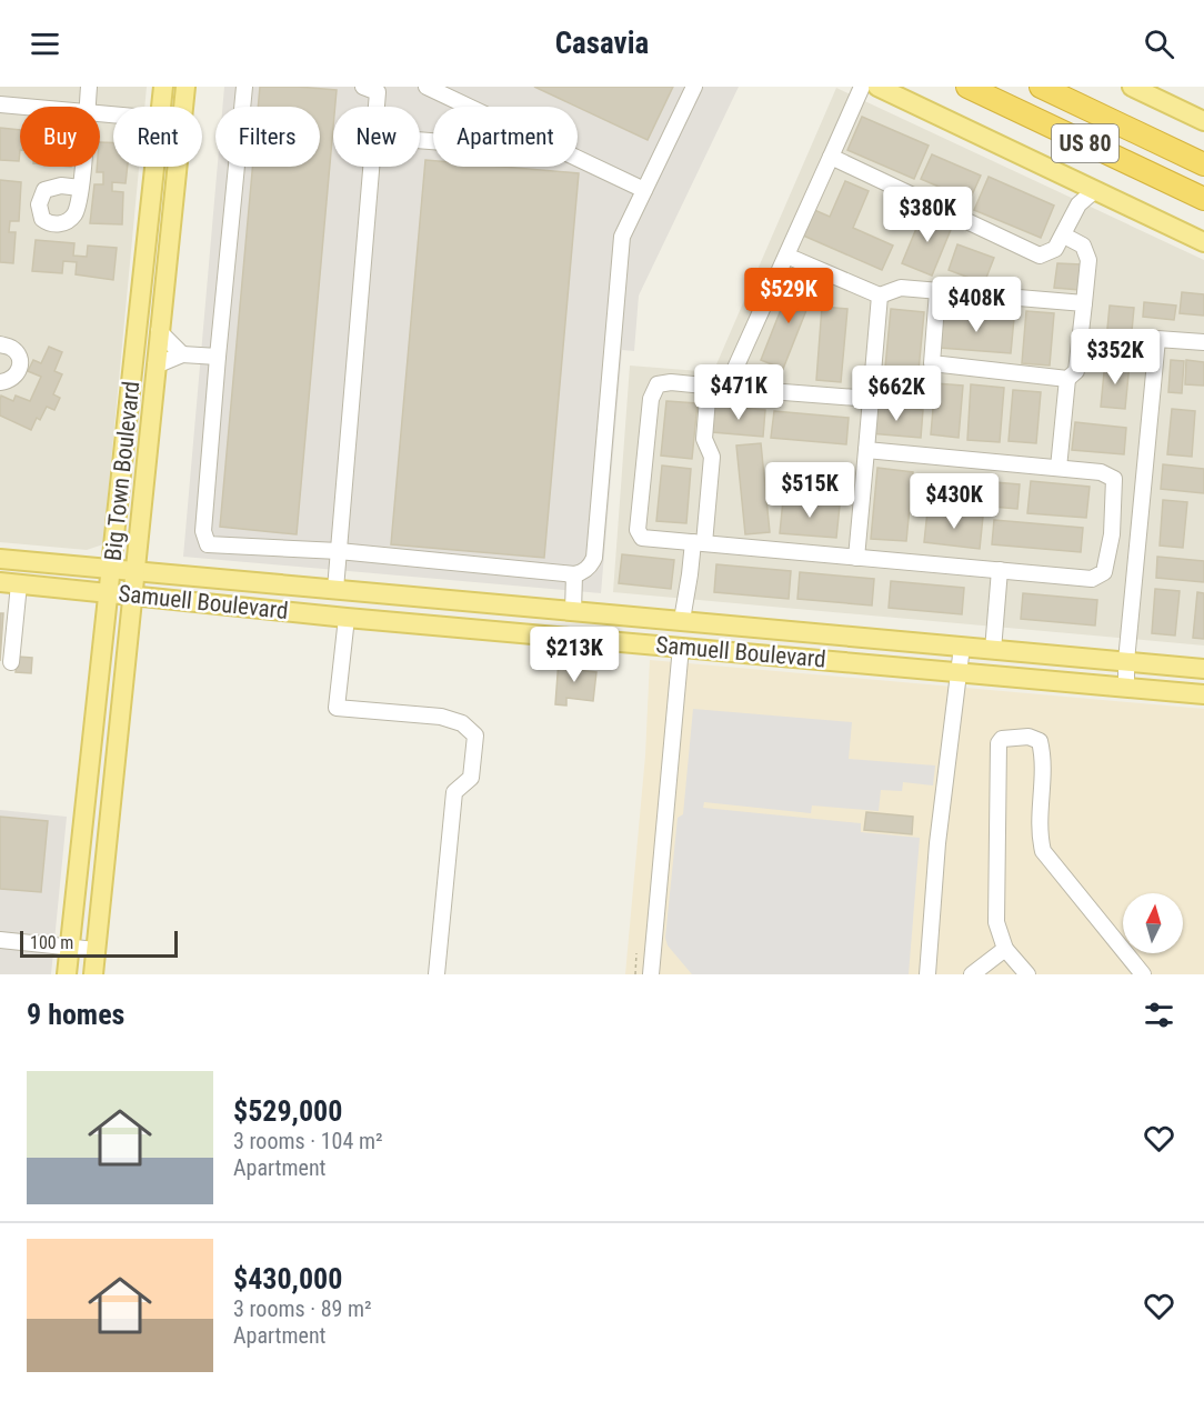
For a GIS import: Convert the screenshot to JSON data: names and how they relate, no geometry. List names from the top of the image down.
{
  "streets": {
    "highway": ["US 80"],
    "main road": ["Big Town Boulevard", "Samuell Boulevard"]
  },
  "crossings": [
    ["Big Town Boulevard", "Samuell Boulevard"]
  ],
  "scale_bar": "100 m",
  "north": "top",
  "page": {
    "header": "Casavia",
    "chip": [
      "Buy",
      "Rent",
      "Filters",
      "New",
      "Apartment"
    ],
    "price": [
      "$380K",
      "$529K",
      "$408K",
      "$352K",
      "$471K",
      "$662K",
      "$515K",
      "$430K",
      "$213K"
    ],
    "scale": "100 m",
    "heading": "9 homes",
    "list": [
      {
        "name": "$529,000",
        "note": "3 rooms · 104 m² · Apartment"
      },
      {
        "name": "$430,000",
        "note": "3 rooms · 89 m² · Apartment"
      }
    ]
  }
}
